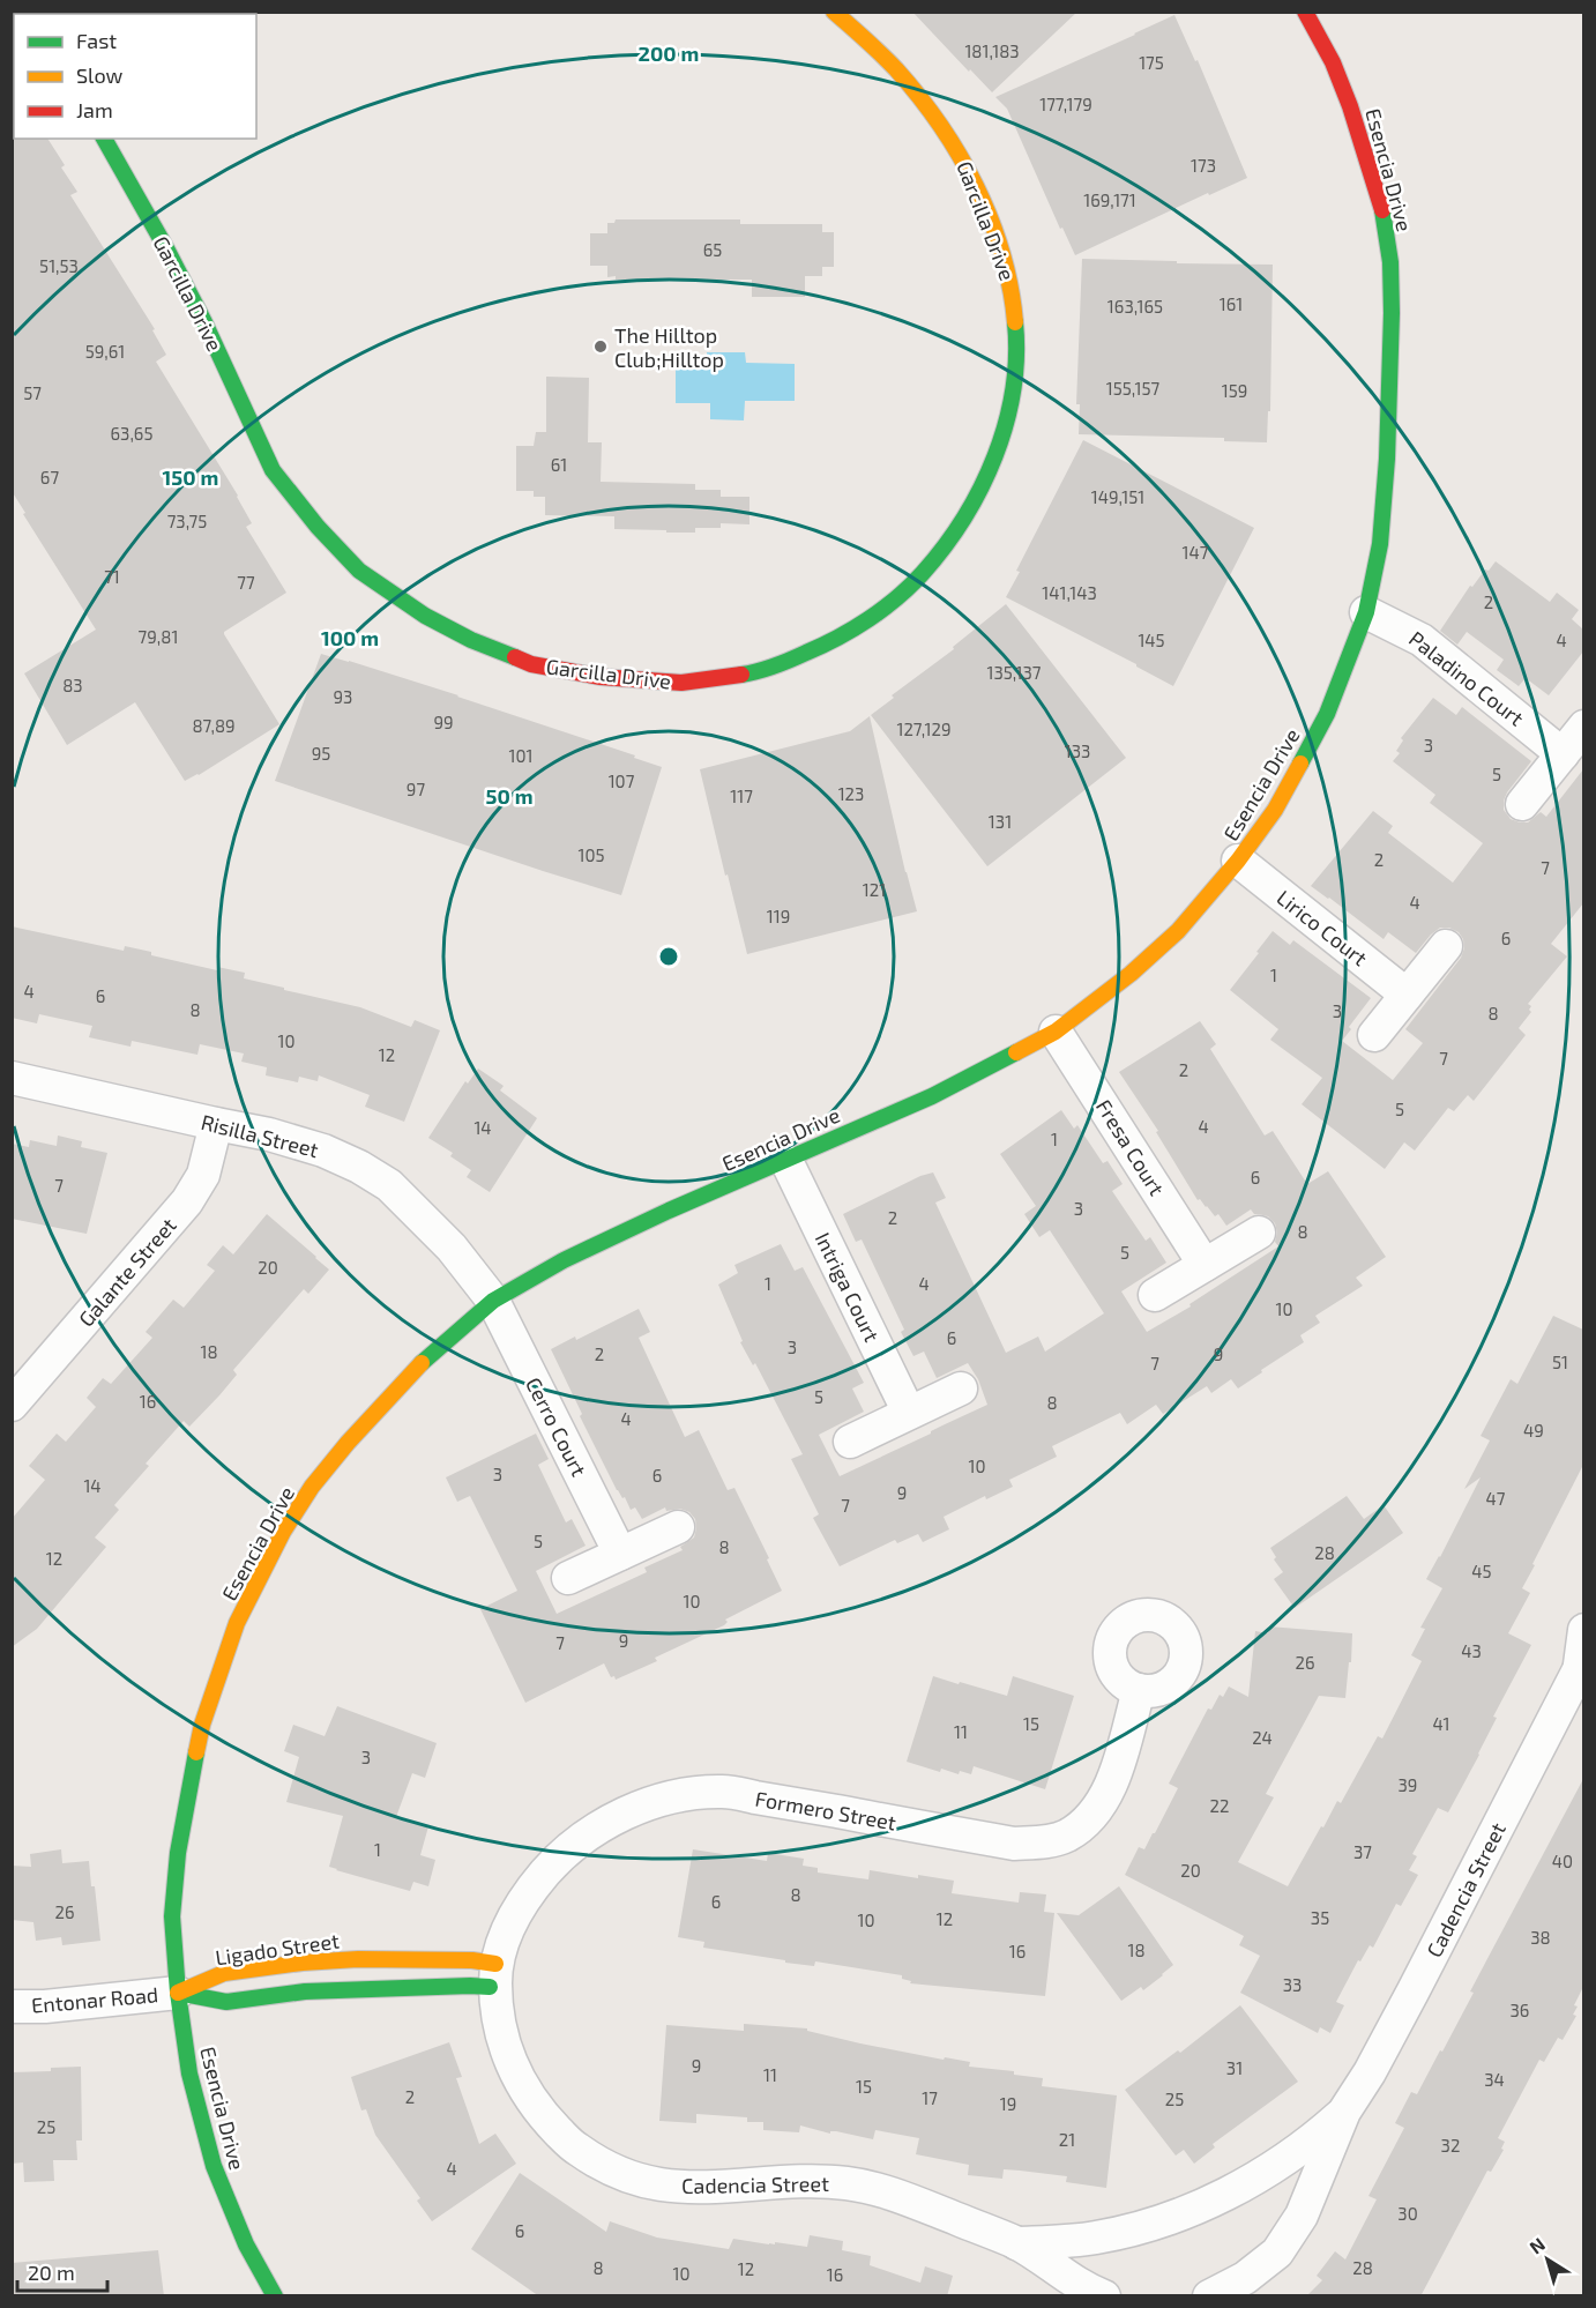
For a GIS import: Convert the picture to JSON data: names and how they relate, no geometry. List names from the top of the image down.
{
  "streets": {
    "street": [
      "Esencia Drive",
      "Garcilla Drive",
      "Paladino Court",
      "Lirico Court",
      "Risilla Street",
      "Fresa Court",
      "Galante Street",
      "Intriga Court",
      "Cerro Court",
      "Formero Street",
      "Cadencia Street",
      "Ligado Street",
      "Entonar Road"
    ]
  },
  "crossings": [
    ["Esencia Drive", "Paladino Court"],
    ["Esencia Drive", "Lirico Court"],
    ["Esencia Drive", "Risilla Street"],
    ["Esencia Drive", "Fresa Court"],
    ["Esencia Drive", "Intriga Court"],
    ["Esencia Drive", "Cerro Court"],
    ["Esencia Drive", "Ligado Street"],
    ["Esencia Drive", "Entonar Road"],
    ["Risilla Street", "Galante Street"],
    ["Risilla Street", "Cerro Court"],
    ["Formero Street", "Cadencia Street"],
    ["Formero Street", "Ligado Street"],
    ["Cadencia Street", "Ligado Street"],
    ["Ligado Street", "Entonar Road"]
  ],
  "places": ["The Hilltop Club;Hilltop"],
  "house_numbers": [
    "181,183",
    "175",
    "177,179",
    "173",
    "169,171",
    "65",
    "51,53",
    "161",
    "163,165",
    "59,61",
    "155,157",
    "159",
    "57",
    "63,65",
    "61",
    "67",
    "149,151",
    "73,75",
    "147",
    "71",
    "77",
    "141,143",
    "2",
    "79,81",
    "145",
    "4",
    "135,137",
    "83",
    "93",
    "99",
    "87,89",
    "127,129",
    "3",
    "133",
    "95",
    "101",
    "5",
    "107",
    "97",
    "123",
    "117",
    "131",
    "105",
    "2",
    "7",
    "121",
    "4",
    "119",
    "6",
    "1",
    "4",
    "6",
    "8",
    "3",
    "8",
    "10",
    "12",
    "7",
    "2",
    "5",
    "4",
    "14",
    "1",
    "6",
    "7",
    "3",
    "2",
    "8",
    "5",
    "20",
    "1",
    "4",
    "10",
    "6",
    "3",
    "18",
    "2",
    "9",
    "51",
    "7",
    "5",
    "16",
    "8",
    "4",
    "49",
    "10",
    "3",
    "6",
    "14",
    "9",
    "47",
    "7",
    "5",
    "8",
    "28",
    "12",
    "45",
    "10",
    "9",
    "7",
    "43",
    "26",
    "15",
    "41",
    "11",
    "24",
    "3",
    "39",
    "22",
    "1",
    "37",
    "40",
    "20",
    "8",
    "6",
    "26",
    "35",
    "12",
    "10",
    "38",
    "18",
    "16",
    "33",
    "36",
    "9",
    "31",
    "11",
    "34",
    "15",
    "2",
    "17",
    "25",
    "19",
    "25",
    "21",
    "32",
    "4",
    "30",
    "6",
    "8",
    "28",
    "12",
    "10",
    "16"
  ],
  "legend": ["Fast", "Slow", "Jam"],
  "scale_bar": "20 m",
  "north": "top left",
  "rings": [
    "200 m",
    "150 m",
    "100 m",
    "50 m"
  ]
}
